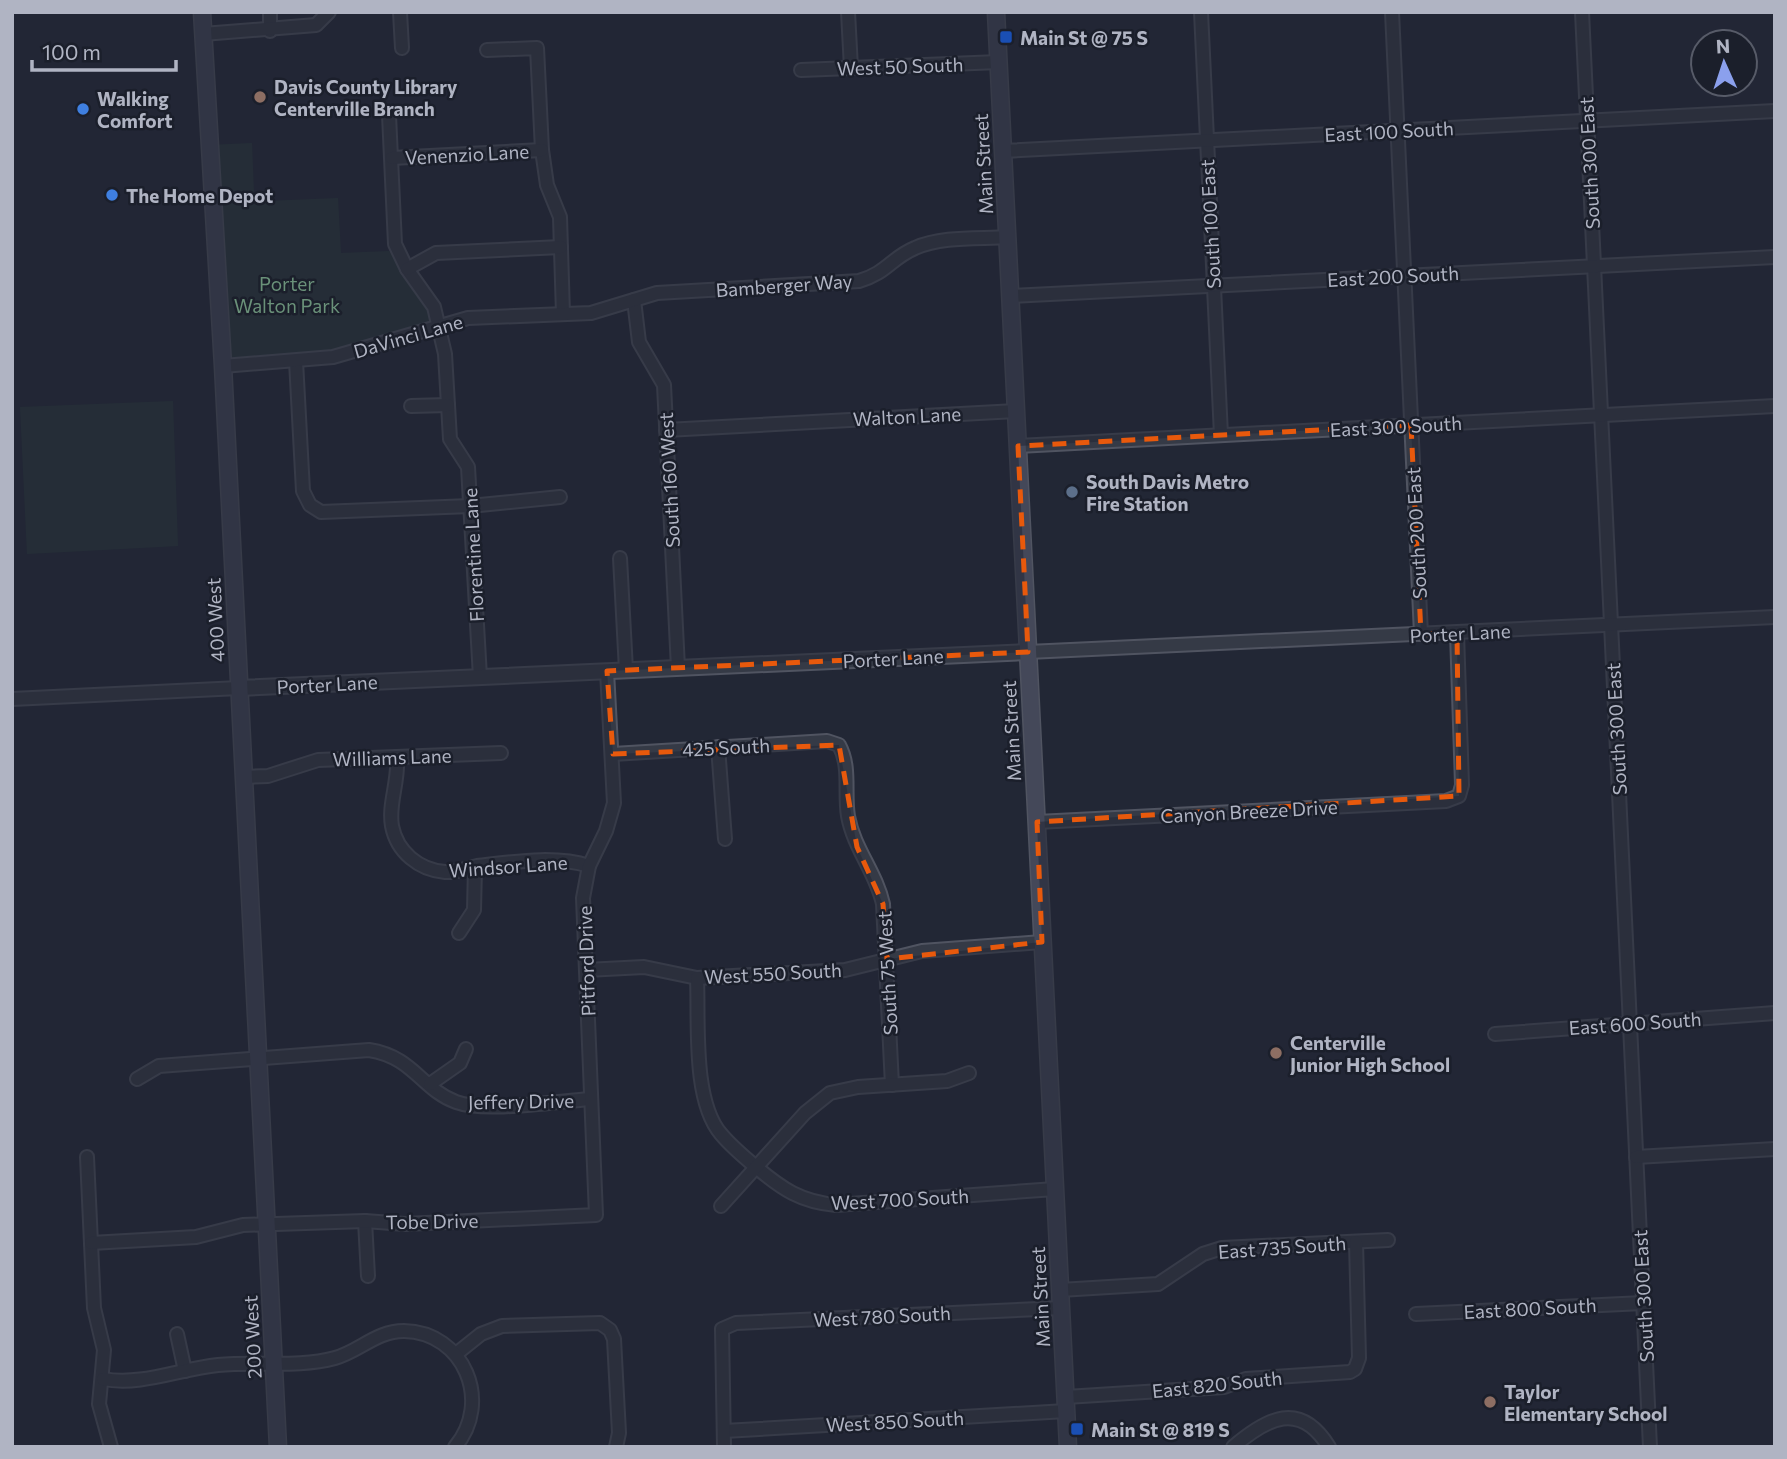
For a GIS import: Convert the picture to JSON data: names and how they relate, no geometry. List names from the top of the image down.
{
  "streets": {
    "main road": ["Main Street", "400 West", "200 West"],
    "street": [
      "West 50 South",
      "East 100 South",
      "Venenzio Lane",
      "South 300 East",
      "South 100 East",
      "East 200 South",
      "Bamberger Way",
      "DaVinci Lane",
      "Walton Lane",
      "East 300 South",
      "South 160 West",
      "South 200 East",
      "Florentine Lane",
      "Porter Lane",
      "425 South",
      "Williams Lane",
      "Canyon Breeze Drive",
      "Windsor Lane",
      "Pitford Drive",
      "West 550 South",
      "South 75 West",
      "East 600 South",
      "Jeffery Drive",
      "West 700 South",
      "Tobe Drive",
      "East 735 South",
      "East 800 South",
      "West 780 South",
      "East 820 South",
      "West 850 South"
    ]
  },
  "crossings": [
    ["West 50 South", "Main Street"],
    ["East 100 South", "South 300 East"],
    ["East 100 South", "Main Street"],
    ["East 100 South", "South 100 East"],
    ["East 100 South", "South 200 East"],
    ["Venenzio Lane", "Florentine Lane"],
    ["South 300 East", "East 200 South"],
    ["South 300 East", "East 300 South"],
    ["South 300 East", "Porter Lane"],
    ["South 300 East", "East 600 South"],
    ["South 300 East", "East 800 South"],
    ["Main Street", "East 200 South"],
    ["Main Street", "Bamberger Way"],
    ["Main Street", "Walton Lane"],
    ["Main Street", "East 300 South"],
    ["Main Street", "Porter Lane"],
    ["Main Street", "Canyon Breeze Drive"],
    ["Main Street", "West 550 South"],
    ["Main Street", "West 700 South"],
    ["Main Street", "East 735 South"],
    ["Main Street", "West 780 South"],
    ["Main Street", "East 820 South"],
    ["Main Street", "West 850 South"],
    ["South 100 East", "East 200 South"],
    ["South 100 East", "East 300 South"],
    ["East 200 South", "South 200 East"],
    ["Bamberger Way", "DaVinci Lane"],
    ["Bamberger Way", "South 160 West"],
    ["DaVinci Lane", "South 160 West"],
    ["DaVinci Lane", "Florentine Lane"],
    ["DaVinci Lane", "400 West"],
    ["Walton Lane", "South 160 West"],
    ["East 300 South", "South 200 East"],
    ["South 160 West", "Porter Lane"],
    ["South 200 East", "Porter Lane"],
    ["Florentine Lane", "Porter Lane"],
    ["400 West", "Porter Lane"],
    ["400 West", "Williams Lane"],
    ["400 West", "Jeffery Drive"],
    ["400 West", "Tobe Drive"],
    ["400 West", "200 West"],
    ["Porter Lane", "Canyon Breeze Drive"],
    ["Porter Lane", "Pitford Drive"],
    ["425 South", "Pitford Drive"],
    ["425 South", "South 75 West"],
    ["Williams Lane", "Windsor Lane"],
    ["Windsor Lane", "Pitford Drive"],
    ["Pitford Drive", "West 550 South"],
    ["Pitford Drive", "Jeffery Drive"],
    ["Pitford Drive", "Tobe Drive"],
    ["West 550 South", "South 75 West"],
    ["West 550 South", "West 700 South"],
    ["Tobe Drive", "200 West"],
    ["East 735 South", "East 820 South"],
    ["West 780 South", "West 850 South"],
    ["East 820 South", "West 850 South"]
  ],
  "parks": ["Porter Walton Park"],
  "places": {
    "transit": ["Main St @ 75 S", "Main St @ 819 S"],
    "other": [
      "Davis County Library Centerville Branch",
      "Walking Comfort",
      "The Home Depot",
      "South Davis Metro Fire Station",
      "Centerville Junior High School",
      "Taylor Elementary School"
    ]
  },
  "scale_bar": "100 m",
  "north": "top"
}
